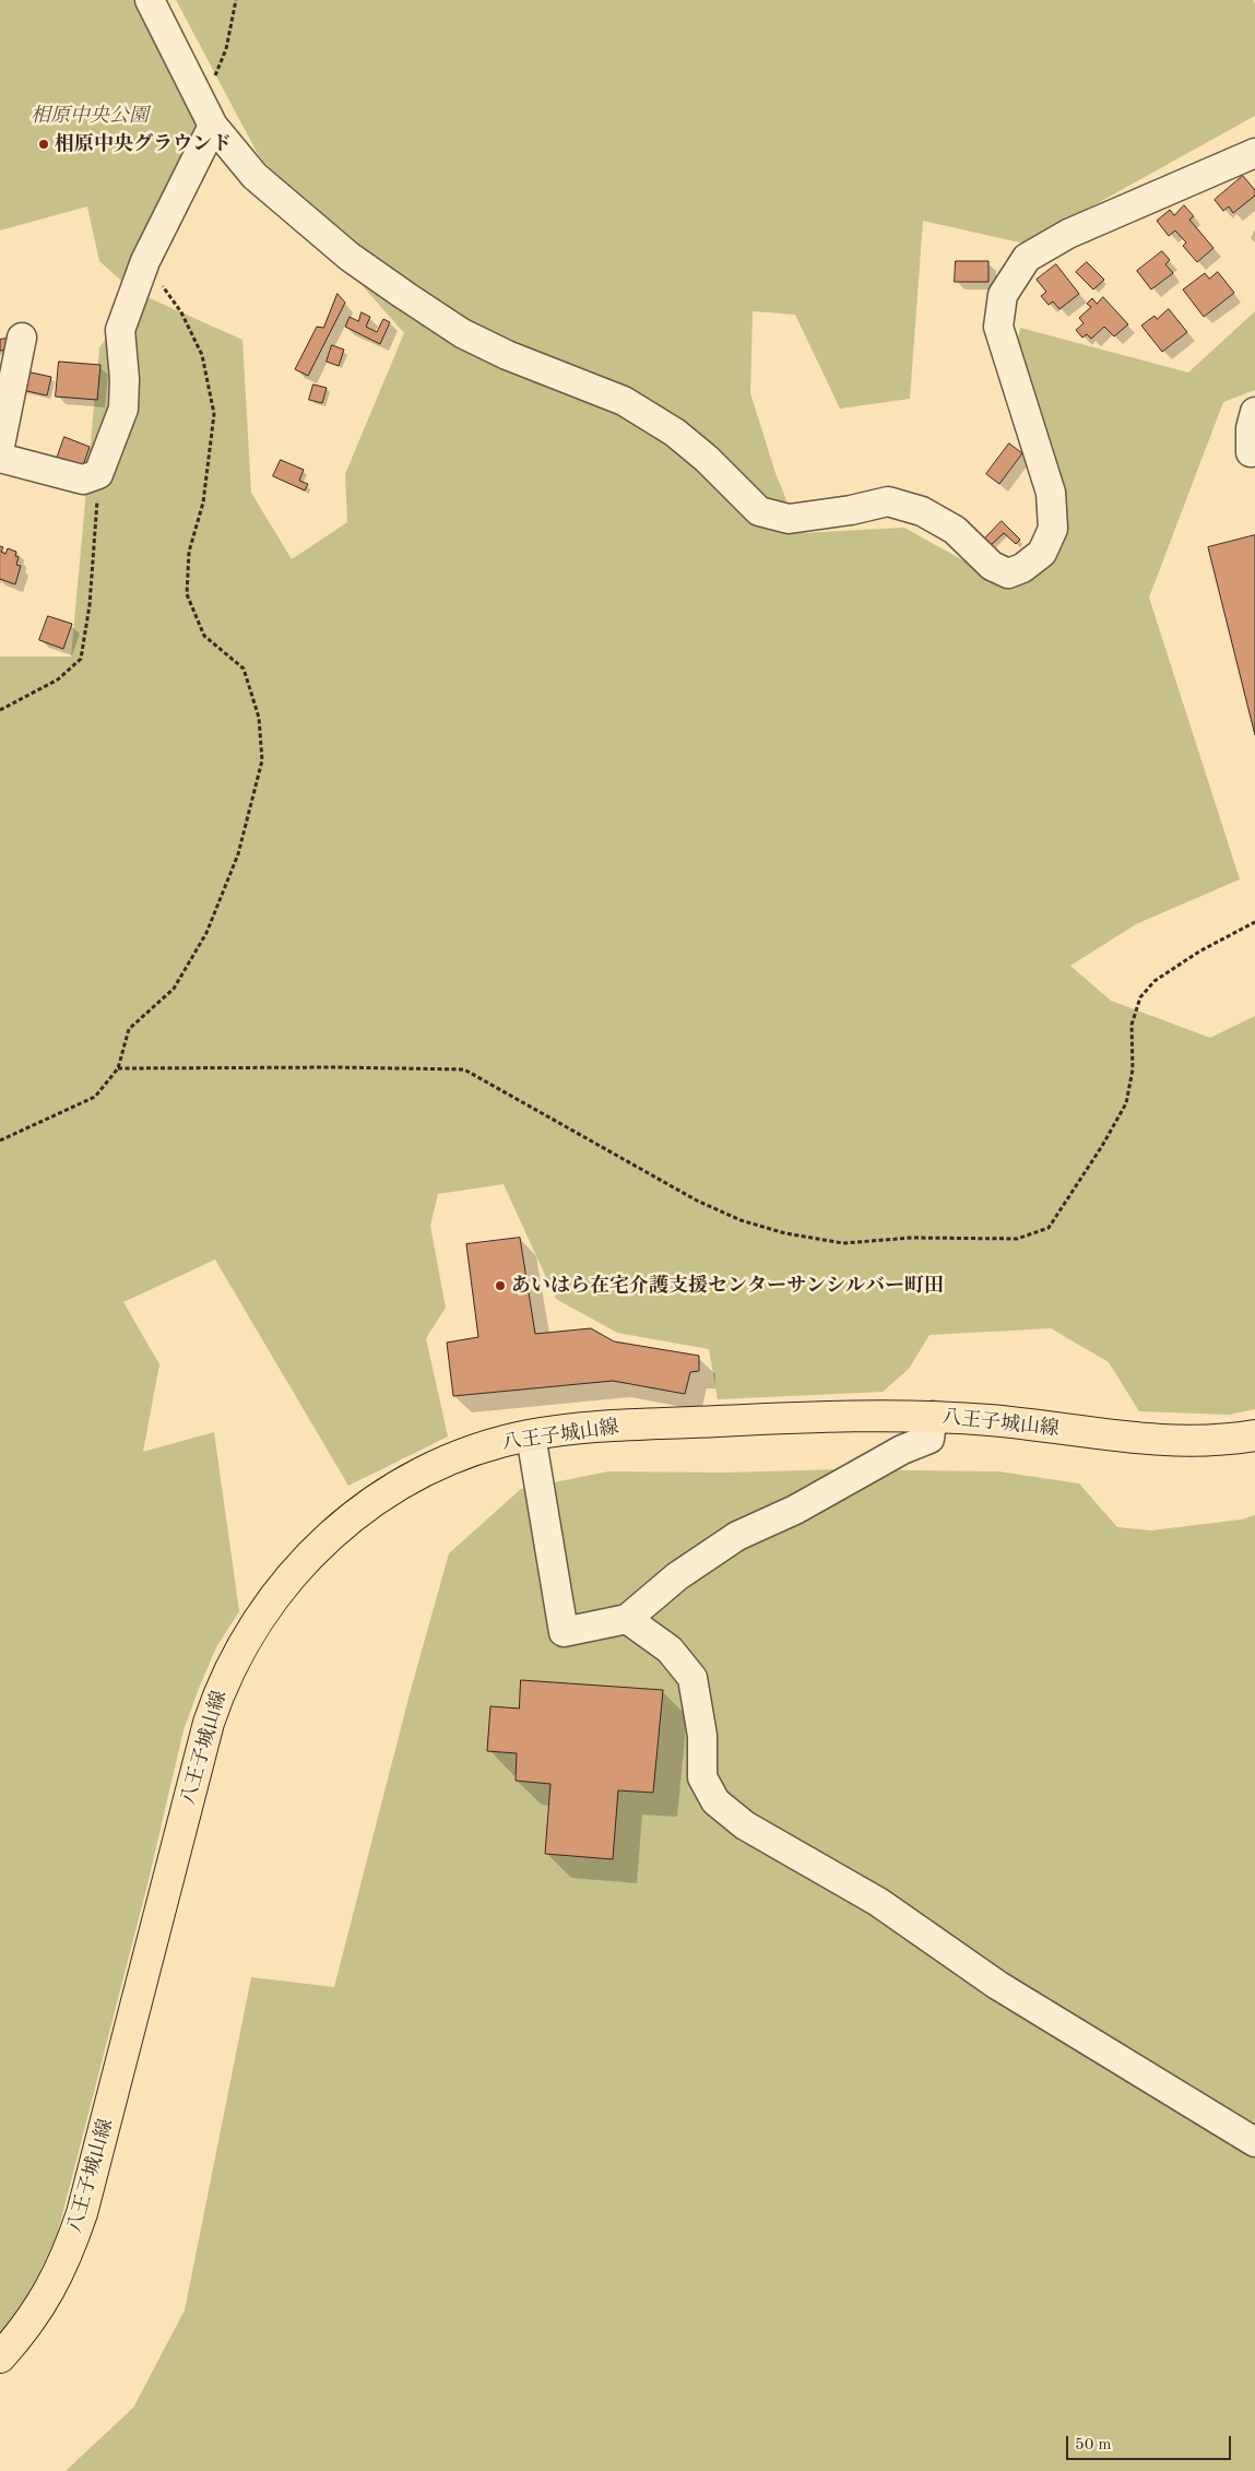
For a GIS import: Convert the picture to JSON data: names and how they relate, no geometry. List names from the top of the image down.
{
  "streets": {
    "main road": ["八王子城山線"]
  },
  "parks": ["相原中央公園"],
  "places": ["相原中央グラウンド", "あいはら在宅介護支援センターサンシルバー町田"],
  "scale_bar": "50 m"
}
